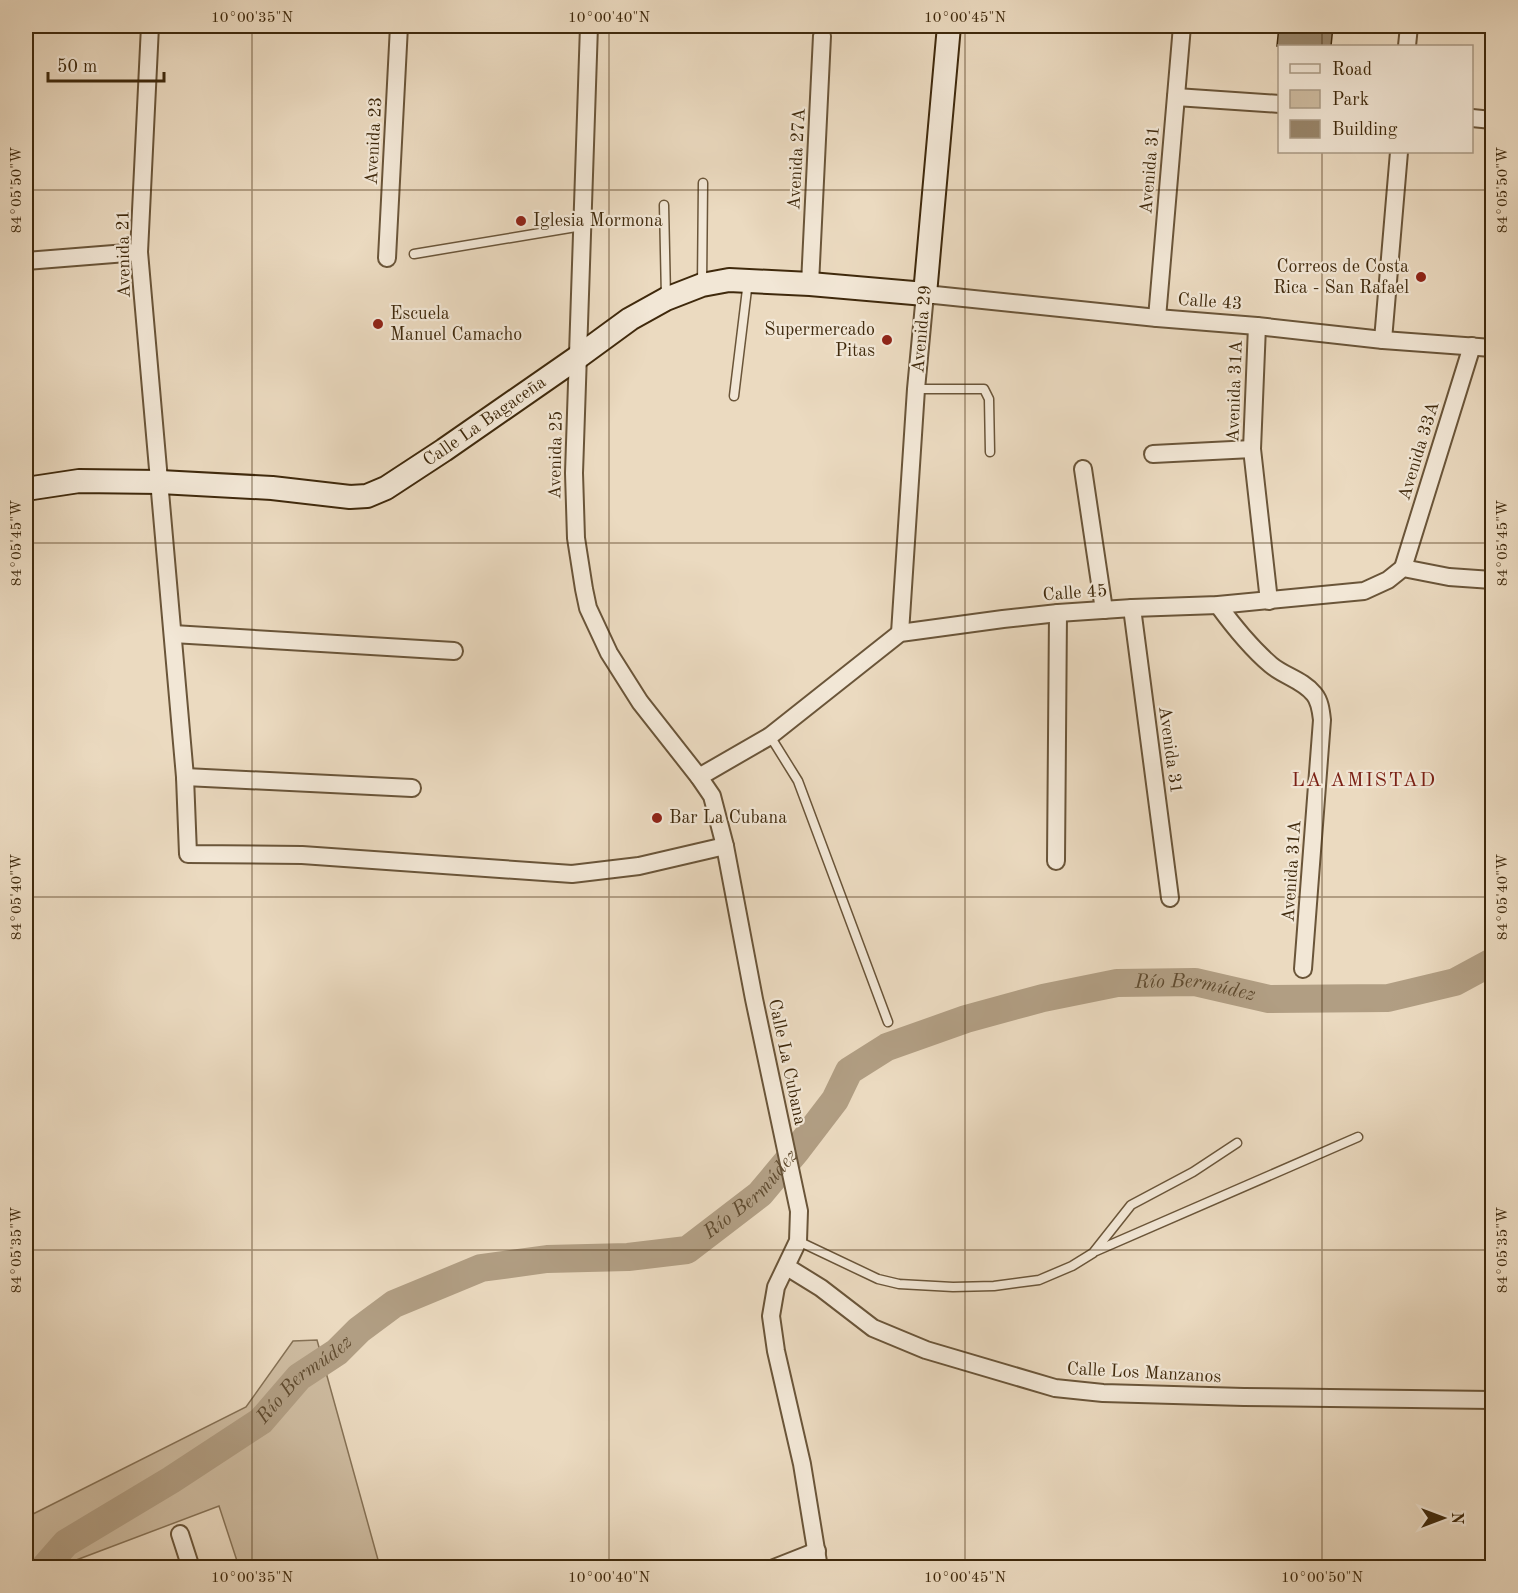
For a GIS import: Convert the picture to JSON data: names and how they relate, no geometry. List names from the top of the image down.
{
  "streets": {
    "street": [
      "Avenida 23",
      "Avenida 27A",
      "Avenida 31",
      "Avenida 21",
      "Calle 43",
      "Avenida 29",
      "Avenida 31A",
      "Calle La Bagaceña",
      "Avenida 33A",
      "Avenida 25",
      "Calle 45",
      "Calle La Cubana",
      "Calle Los Manzanos"
    ]
  },
  "crossings": [
    ["Avenida 27A", "Calle La Bagaceña"],
    ["Avenida 31", "Calle 43"],
    ["Avenida 31", "Calle 45"],
    ["Avenida 21", "Calle La Bagaceña"],
    ["Avenida 21", "Calle La Cubana"],
    ["Calle 43", "Avenida 29"],
    ["Calle 43", "Avenida 31A"],
    ["Calle 43", "Calle La Bagaceña"],
    ["Calle 43", "Avenida 33A"],
    ["Avenida 29", "Calle La Bagaceña"],
    ["Avenida 29", "Calle 45"],
    ["Avenida 31A", "Calle 45"],
    ["Calle La Bagaceña", "Avenida 25"],
    ["Avenida 33A", "Calle 45"],
    ["Avenida 25", "Calle La Cubana"],
    ["Calle La Cubana", "Calle Los Manzanos"]
  ],
  "districts": ["LA AMISTAD"],
  "water": ["Río Bermúdez"],
  "places": [
    "Iglesia Mormona",
    "Correos de Costa Rica - San Rafael",
    "Escuela Manuel Camacho",
    "Supermercado Pitas",
    "Bar La Cubana"
  ],
  "legend": ["Road", "Park", "Building"],
  "scale_bar": "50 m",
  "north": "right",
  "coordinates": [
    "10°00'35\"N",
    "10°00'40\"N",
    "10°00'45\"N",
    "84°05'50\"W",
    "84°05'45\"W",
    "84°05'40\"W",
    "84°05'35\"W",
    "10°00'50\"N"
  ]
}
